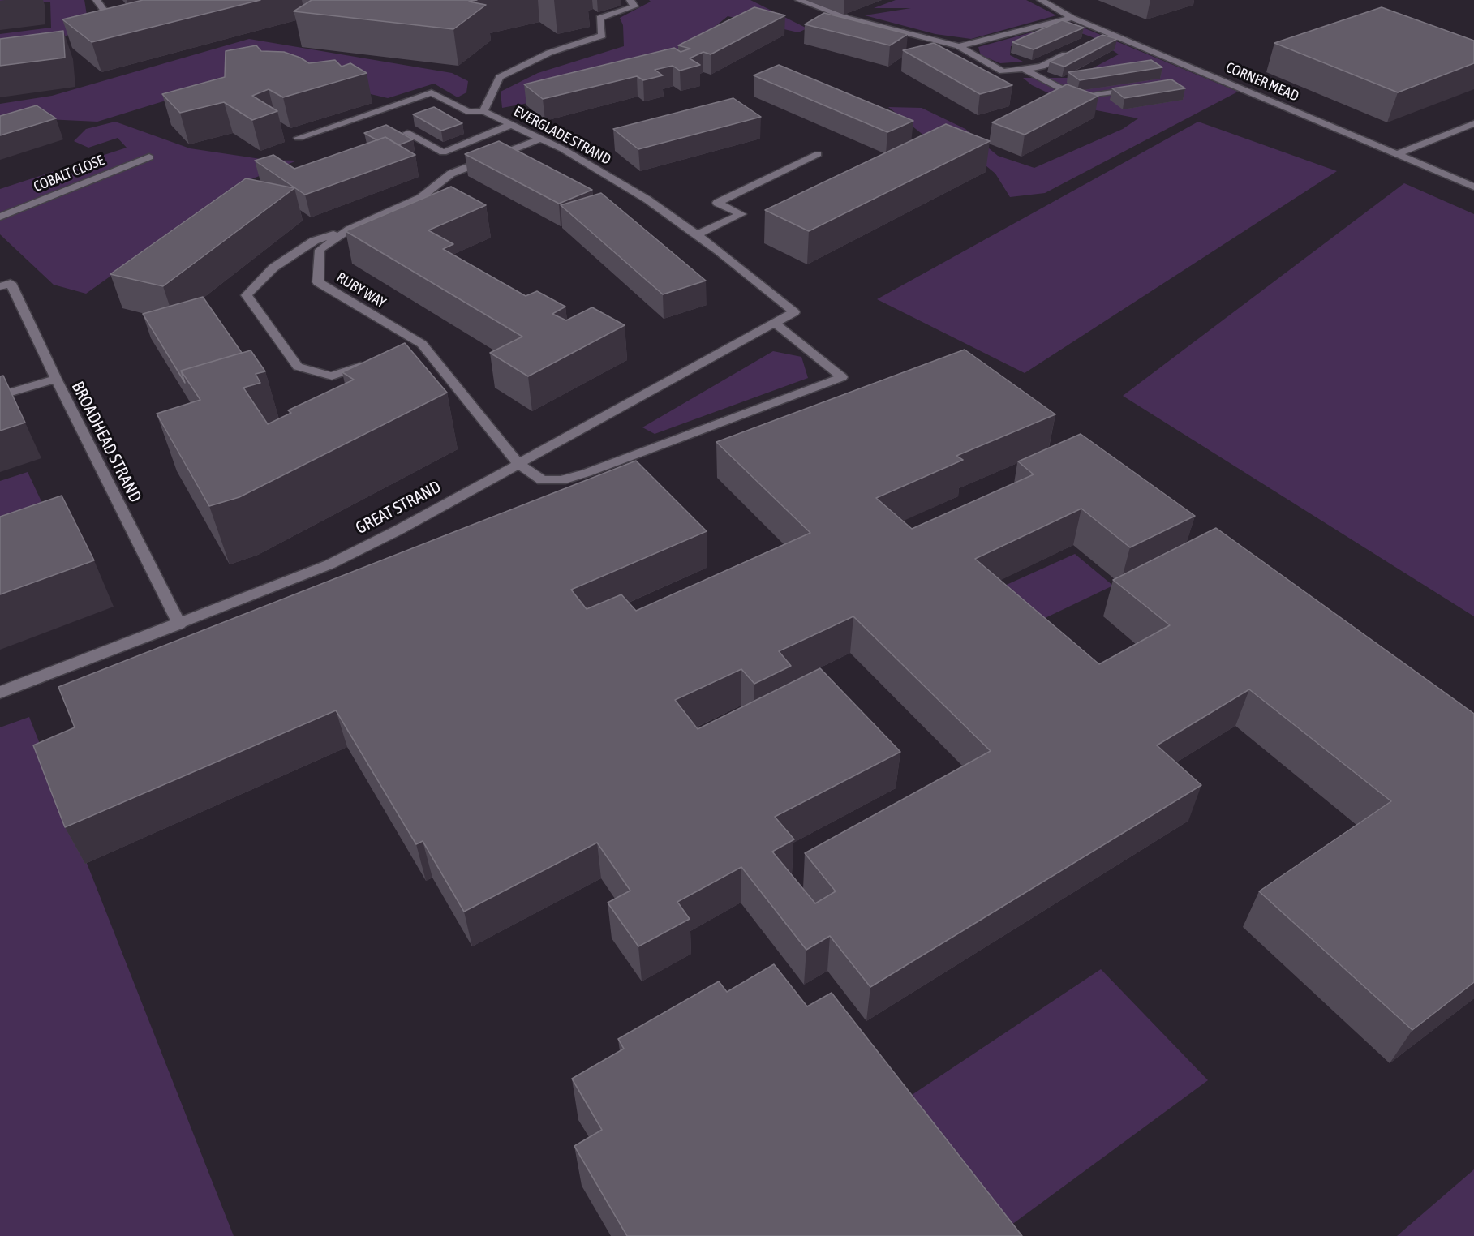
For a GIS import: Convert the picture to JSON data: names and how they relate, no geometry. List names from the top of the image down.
{
  "streets": {
    "street": [
      "CORNER MEAD",
      "EVERGLADE STRAND",
      "COBALT CLOSE",
      "RUBY WAY",
      "BROADHEAD STRAND",
      "GREAT STRAND"
    ]
  },
  "crossings": [
    ["EVERGLADE STRAND", "RUBY WAY"],
    ["EVERGLADE STRAND", "GREAT STRAND"],
    ["RUBY WAY", "GREAT STRAND"],
    ["BROADHEAD STRAND", "GREAT STRAND"]
  ]
}
